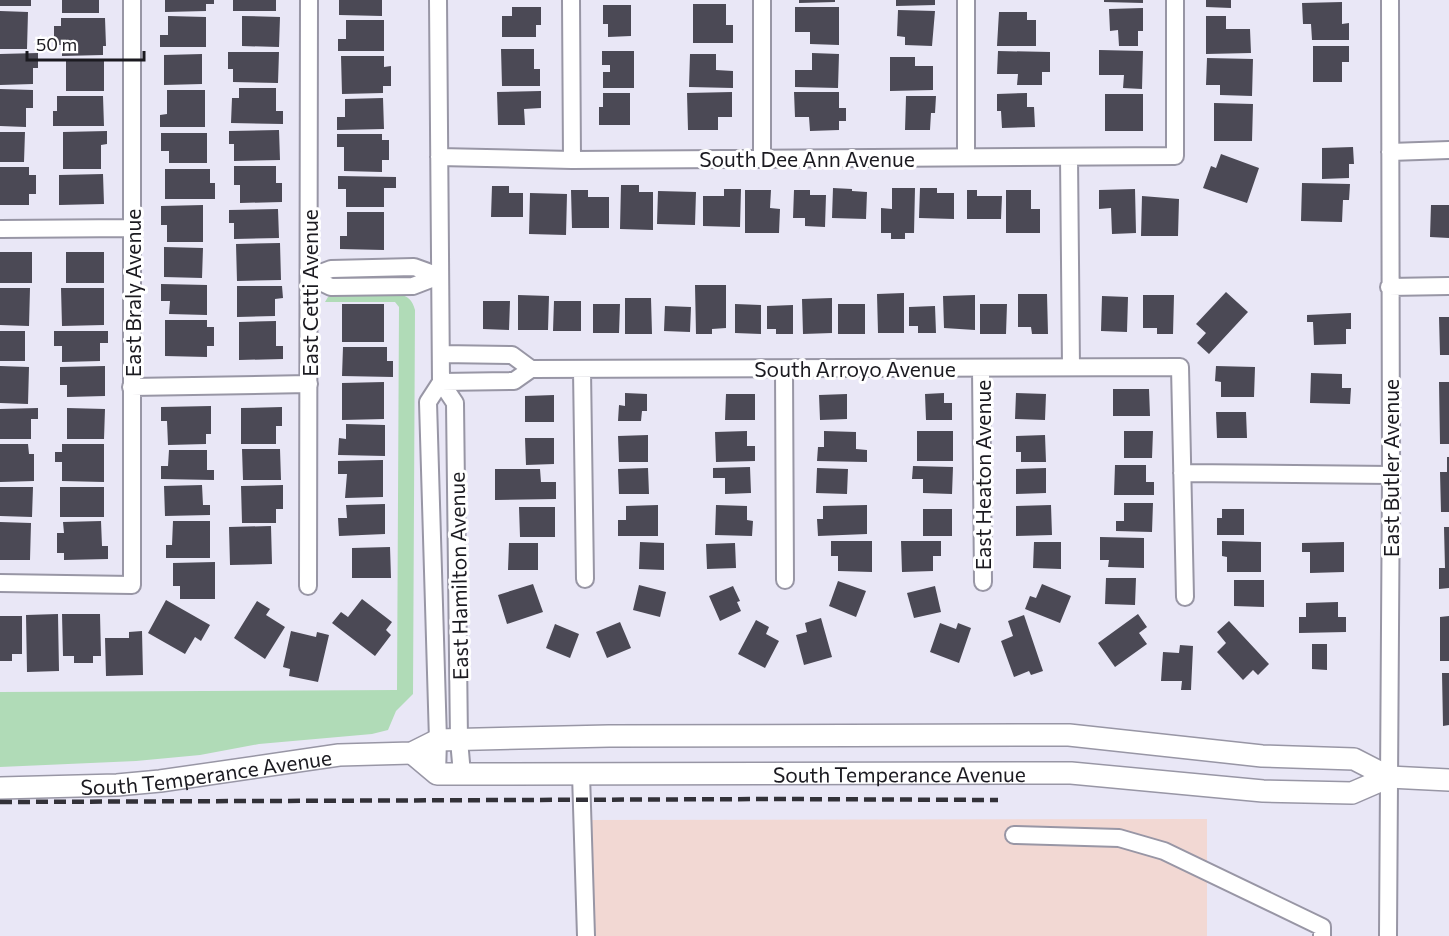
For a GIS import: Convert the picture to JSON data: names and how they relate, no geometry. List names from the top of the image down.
{
  "streets": {
    "main road": ["South Temperance Avenue"],
    "street": [
      "South Dee Ann Avenue",
      "East Braly Avenue",
      "East Cetti Avenue",
      "South Arroyo Avenue",
      "East Butler Avenue",
      "East Heaton Avenue",
      "East Hamilton Avenue"
    ]
  },
  "crossings": [
    ["South Dee Ann Avenue", "East Hamilton Avenue"],
    ["South Arroyo Avenue", "East Heaton Avenue"],
    ["South Arroyo Avenue", "East Hamilton Avenue"],
    ["East Butler Avenue", "South Temperance Avenue"],
    ["East Hamilton Avenue", "South Temperance Avenue"]
  ],
  "scale_bar": "50 m"
}
